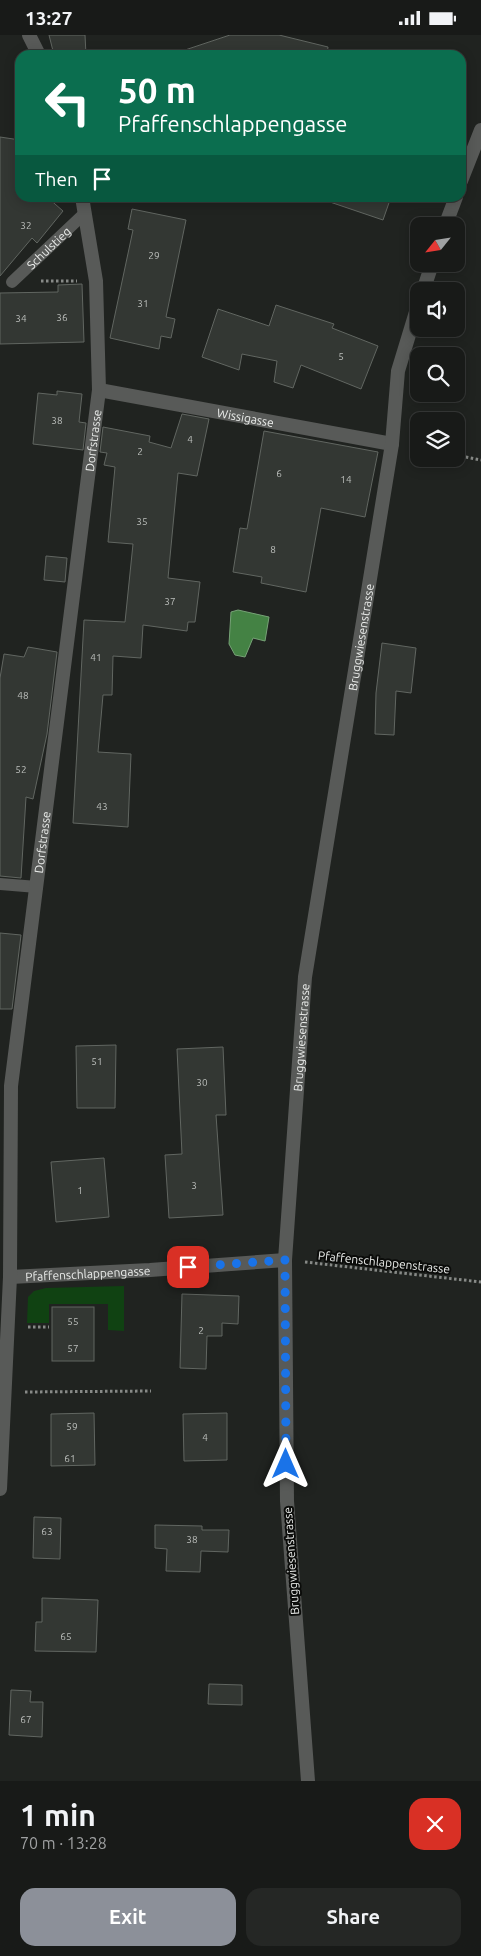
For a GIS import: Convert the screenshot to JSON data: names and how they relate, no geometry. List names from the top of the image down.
{
  "streets": {
    "street": [
      "Wissigasse",
      "Dorfstrasse",
      "Bruggwiesenstrasse",
      "Pfaffenschlappengasse"
    ],
    "lane": ["Schulstieg"],
    "path": ["Pfaffenschlappenstrasse"]
  },
  "crossings": [
    ["Schulstieg", "Dorfstrasse"],
    ["Wissigasse", "Dorfstrasse"],
    ["Wissigasse", "Bruggwiesenstrasse"],
    ["Dorfstrasse", "Pfaffenschlappengasse"],
    ["Bruggwiesenstrasse", "Pfaffenschlappenstrasse"],
    ["Bruggwiesenstrasse", "Pfaffenschlappengasse"],
    ["Pfaffenschlappenstrasse", "Pfaffenschlappengasse"]
  ],
  "house_numbers": [
    "32",
    "29",
    "31",
    "36",
    "34",
    "5",
    "38",
    "4",
    "2",
    "6",
    "14",
    "35",
    "8",
    "37",
    "41",
    "48",
    "52",
    "43",
    "51",
    "30",
    "3",
    "1",
    "55",
    "2",
    "57",
    "59",
    "4",
    "61",
    "63",
    "38",
    "65",
    "67"
  ],
  "north": "bottom left",
  "page": {
    "status": "13:27",
    "turn": ["50 m", "Pfaffenschlappengasse"],
    "then": "Then",
    "heading": ["1 min", "70 m · 13:28"],
    "buttons": ["Exit", "Share"]
  }
}
